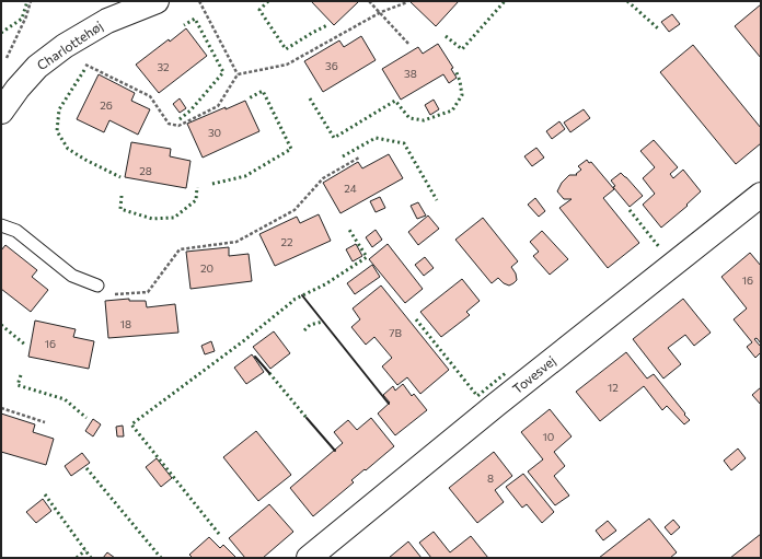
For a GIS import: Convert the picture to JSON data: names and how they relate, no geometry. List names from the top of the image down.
{
  "streets": {
    "street": ["Charlottehøj", "Tovesvej"]
  },
  "house_numbers": [
    "36",
    "32",
    "38",
    "26",
    "30",
    "28",
    "24",
    "22",
    "20",
    "16",
    "18",
    "7B",
    "16",
    "12",
    "10",
    "8"
  ]
}
